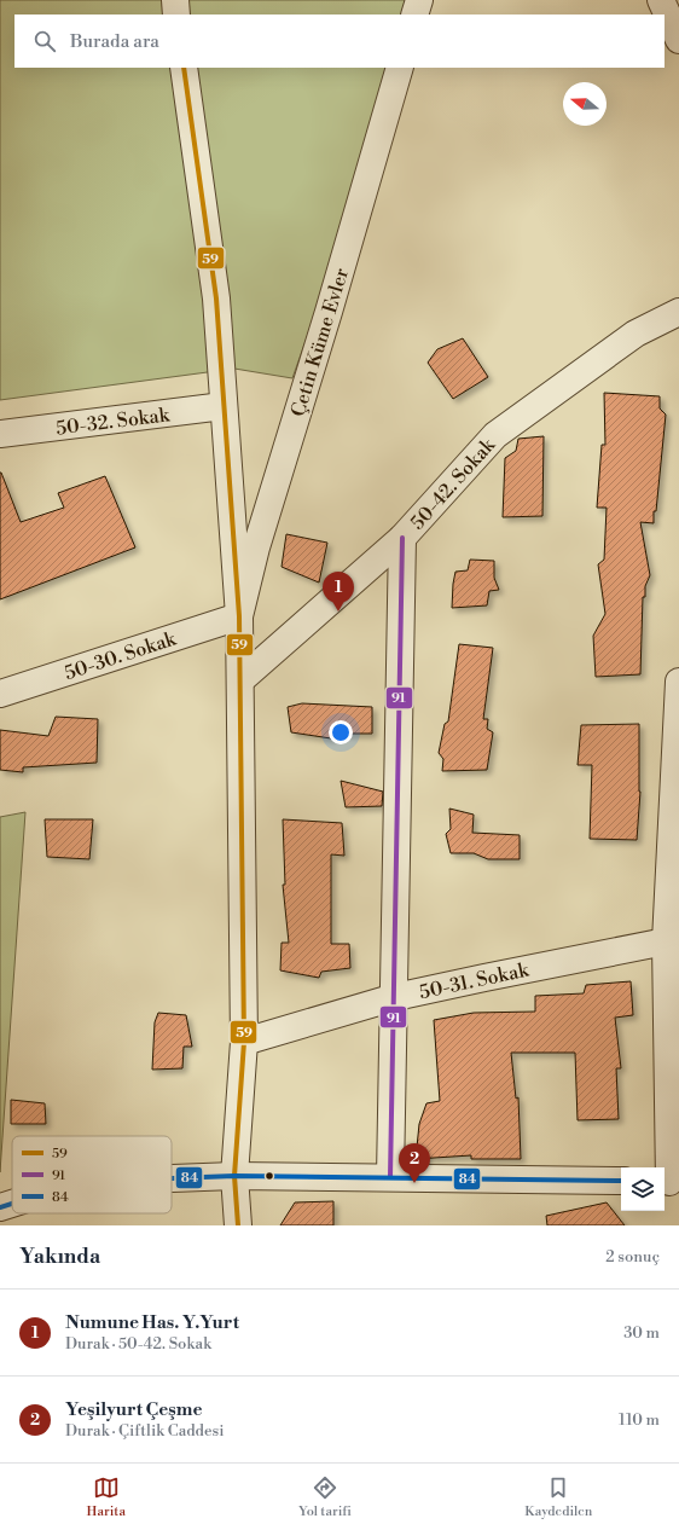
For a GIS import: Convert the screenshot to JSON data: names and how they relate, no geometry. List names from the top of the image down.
{
  "streets": {
    "street": [
      "Çetin Küme Evler",
      "50-32. Sokak",
      "50-42. Sokak",
      "50-30. Sokak",
      "50-31. Sokak"
    ]
  },
  "crossings": [
    ["Çetin Küme Evler", "50-30. Sokak"]
  ],
  "lines": ["transit line 59", "transit line 91", "transit line 84"],
  "legend": ["59", "91", "84"],
  "north": "left",
  "page": {
    "search": "Burada ara",
    "pins": ["1", "2"],
    "heading": ["Yakında", "2 sonuç"],
    "list": [
      {
        "mark": "1",
        "name": "Numune Has. Y.Yurt",
        "note": "Durak · 50-42. Sokak",
        "value": "30 m"
      },
      {
        "mark": "2",
        "name": "Yeşilyurt Çeşme",
        "note": "Durak · Çiftlik Caddesi",
        "value": "110 m"
      }
    ],
    "nav": ["Harita", "Yol tarifi", "Kaydedilen"]
  }
}
